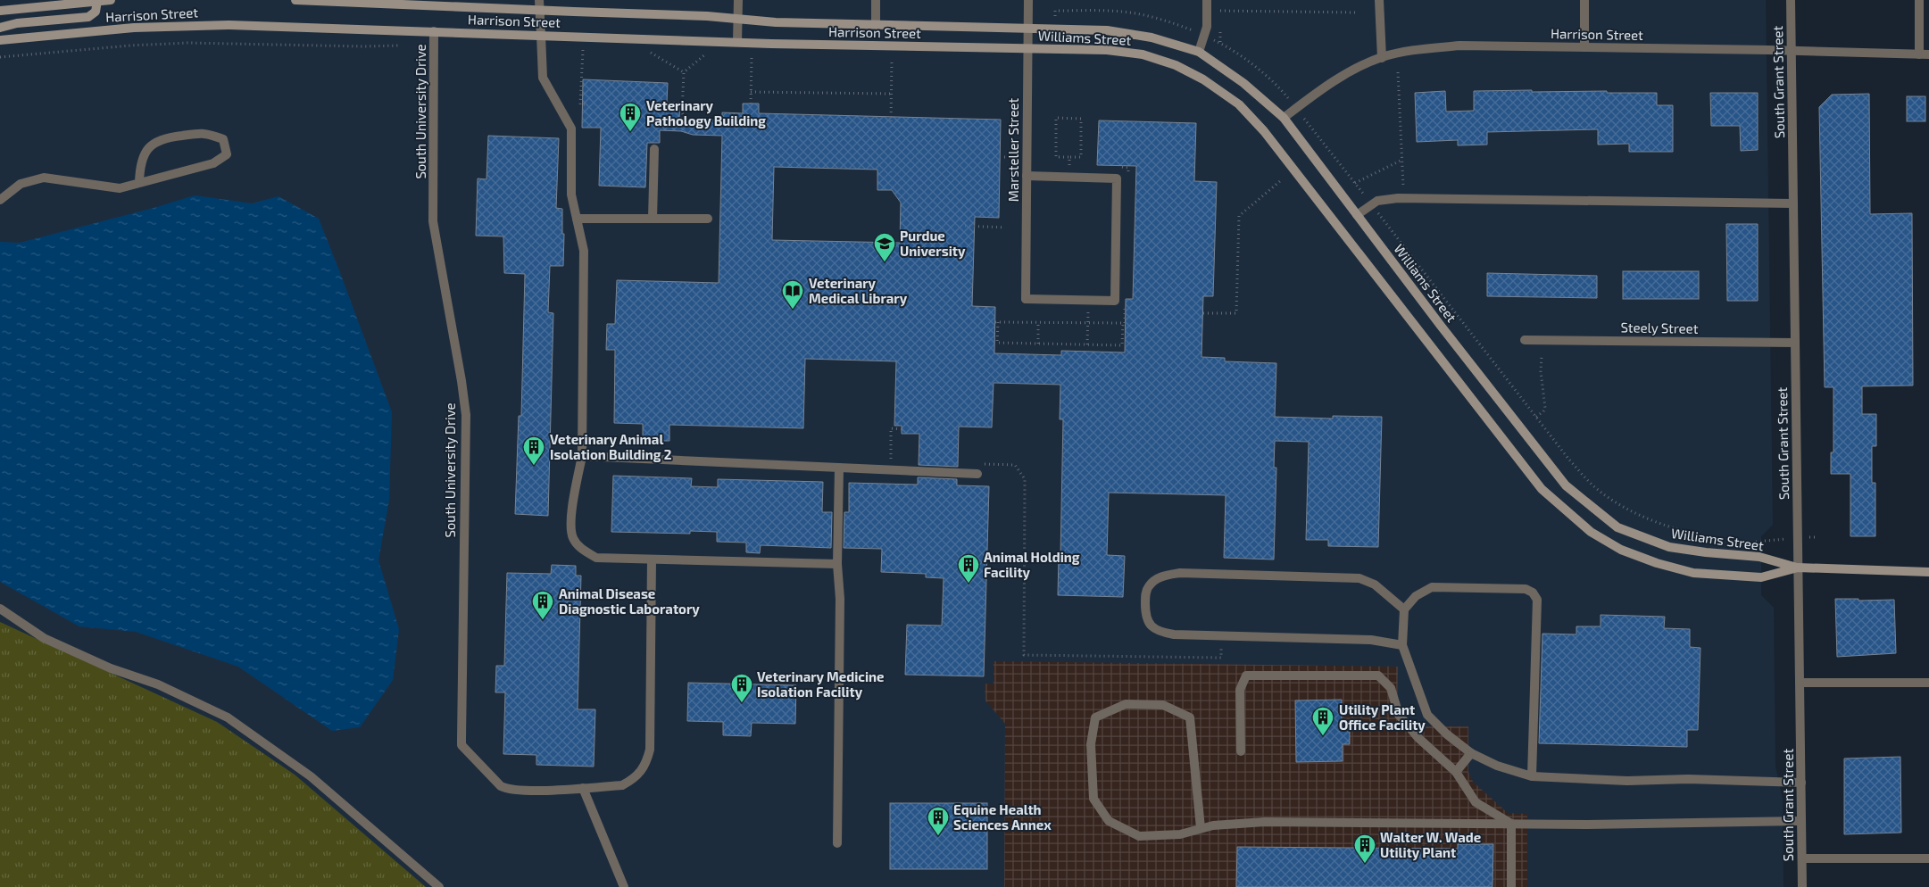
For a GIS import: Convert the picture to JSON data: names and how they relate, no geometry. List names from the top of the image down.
{
  "streets": {
    "main road": ["Harrison Street", "Williams Street"],
    "street": [
      "South Grant Street",
      "South University Drive",
      "Marsteller Street",
      "Steely Street"
    ]
  },
  "crossings": [
    ["Harrison Street", "Williams Street"],
    ["Harrison Street", "South Grant Street"],
    ["Harrison Street", "South University Drive"],
    ["Harrison Street", "Marsteller Street"],
    ["Williams Street", "South Grant Street"],
    ["Williams Street", "Marsteller Street"],
    ["South Grant Street", "Steely Street"]
  ],
  "places": {
    "building": [
      "Veterinary Pathology Building",
      "Veterinary Animal Isolation Building 2",
      "Animal Holding Facility",
      "Animal Disease Diagnostic Laboratory",
      "Veterinary Medicine Isolation Facility",
      "Utility Plant Office Facility",
      "Equine Health Sciences Annex",
      "Walter W. Wade Utility Plant"
    ],
    "school or university": ["Purdue University"],
    "library": ["Veterinary Medical Library"]
  }
}
